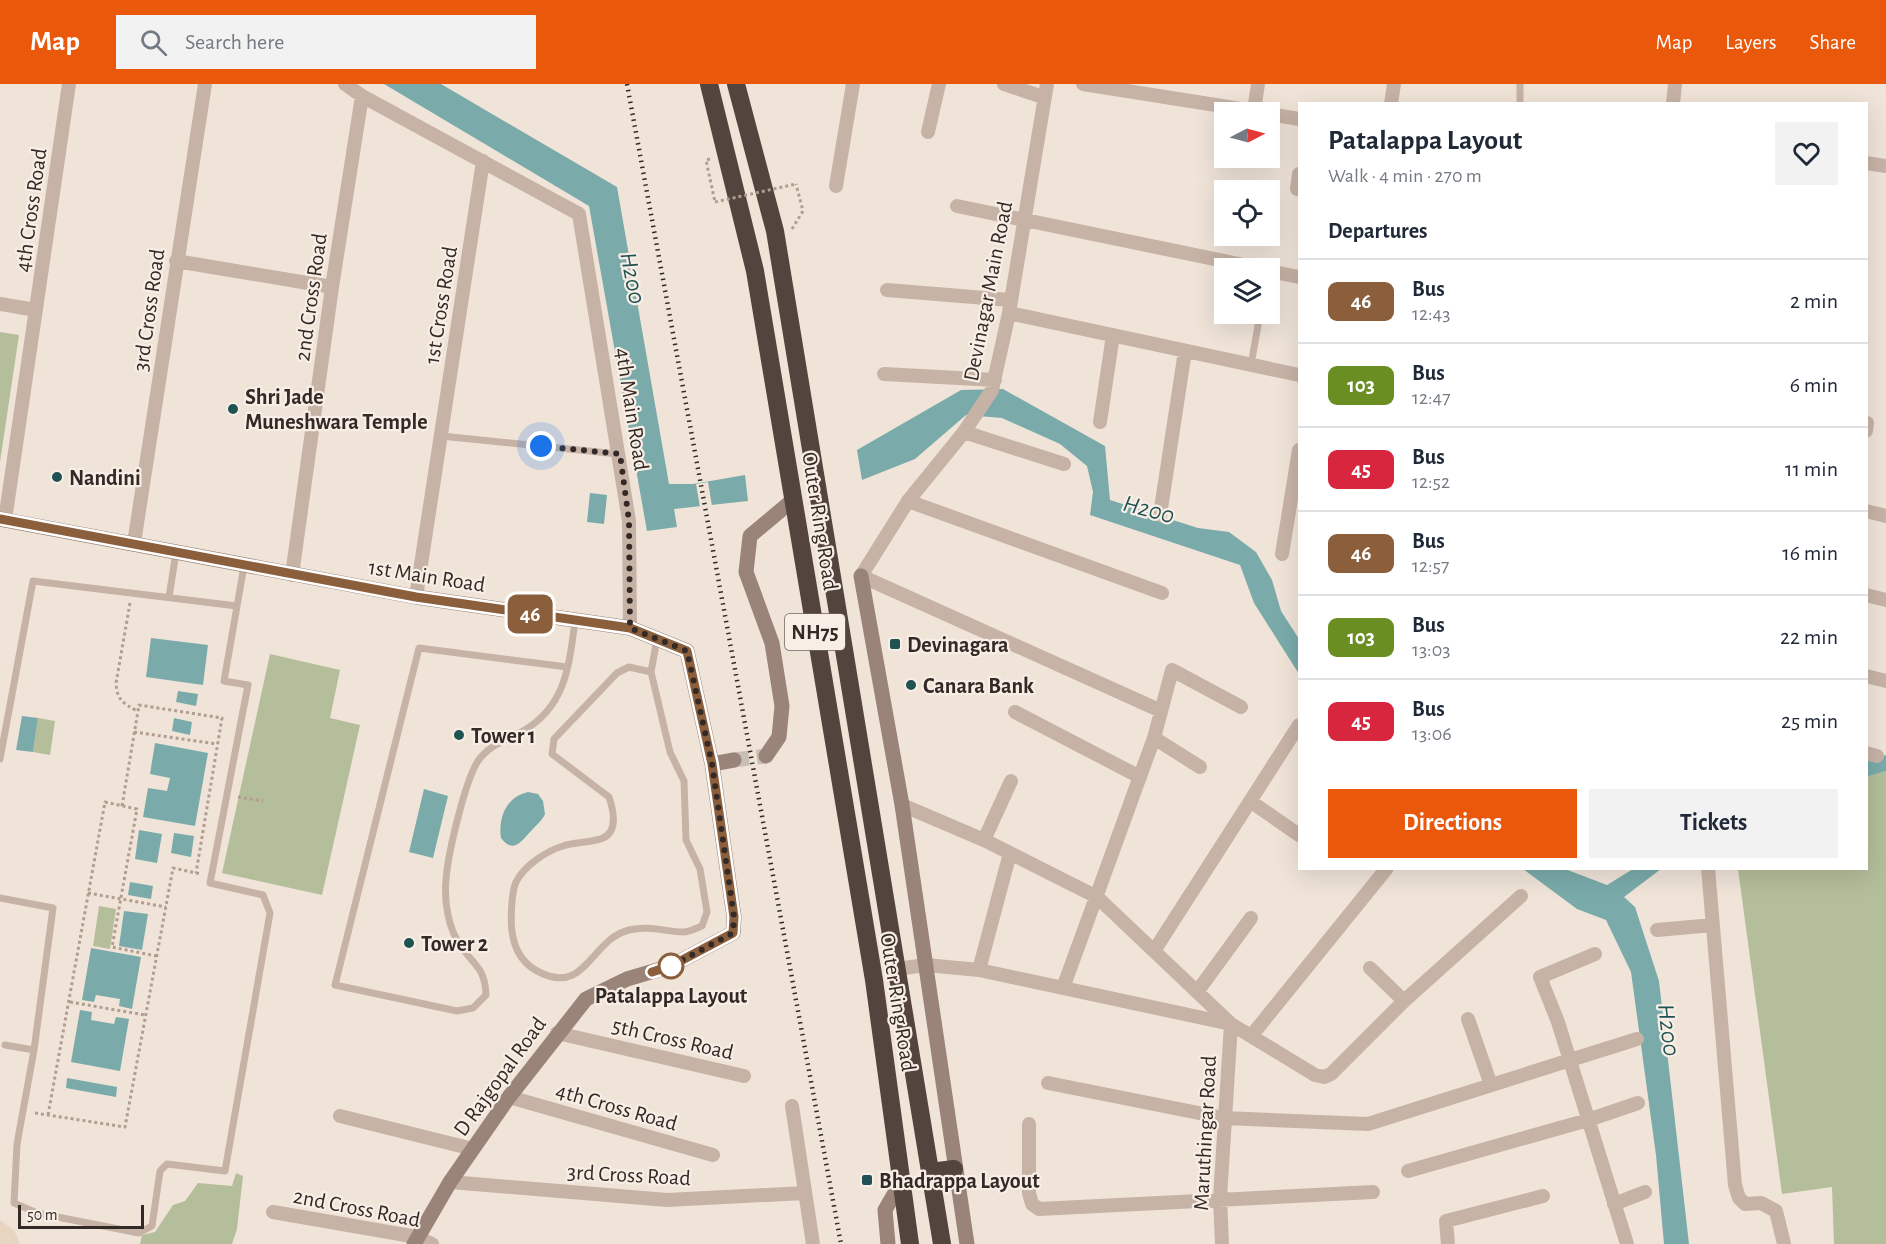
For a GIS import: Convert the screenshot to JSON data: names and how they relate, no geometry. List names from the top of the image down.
{
  "streets": {
    "highway": ["Outer Ring Road", "NH75"],
    "street": [
      "4th Cross Road",
      "Devinagar Main Road",
      "2nd Cross Road",
      "1st Cross Road",
      "3rd Cross Road",
      "4th Main Road",
      "1st Main Road",
      "5th Cross Road",
      "D Rajgopal Road",
      "Maruthingar Road"
    ]
  },
  "crossings": [
    ["4th Cross Road", "1st Main Road"],
    ["4th Cross Road", "D Rajgopal Road"],
    ["2nd Cross Road", "4th Main Road"],
    ["2nd Cross Road", "1st Main Road"],
    ["2nd Cross Road", "D Rajgopal Road"],
    ["1st Cross Road", "4th Main Road"],
    ["1st Cross Road", "1st Main Road"],
    ["3rd Cross Road", "1st Main Road"],
    ["3rd Cross Road", "D Rajgopal Road"],
    ["4th Main Road", "1st Main Road"],
    ["Outer Ring Road", "NH75"],
    ["1st Main Road", "D Rajgopal Road"],
    ["5th Cross Road", "D Rajgopal Road"]
  ],
  "water": ["H200"],
  "places": {
    "other": [
      "Shri Jade Muneshwara Temple",
      "Nandini",
      "Canara Bank",
      "Tower 1",
      "Tower 2",
      "Patalappa Layout"
    ],
    "transit": ["Devinagara", "Bhadrappa Layout"]
  },
  "lines": ["bus line 46"],
  "scale_bar": "50 m",
  "north": "right",
  "page": {
    "header": "Map",
    "search": "Search here",
    "nav": ["Map", "Layers", "Share"],
    "on_map": "46",
    "heading": [
      ["Patalappa Layout", "Walk · 4 min · 270 m"],
      "Departures"
    ],
    "list": [
      {
        "mark": "46",
        "name": "Bus",
        "note": "12:43",
        "value": "2 min"
      },
      {
        "mark": "103",
        "name": "Bus",
        "note": "12:47",
        "value": "6 min"
      },
      {
        "mark": "45",
        "name": "Bus",
        "note": "12:52",
        "value": "11 min"
      },
      {
        "mark": "46",
        "name": "Bus",
        "note": "12:57",
        "value": "16 min"
      },
      {
        "mark": "103",
        "name": "Bus",
        "note": "13:03",
        "value": "22 min"
      },
      {
        "mark": "45",
        "name": "Bus",
        "note": "13:06",
        "value": "25 min"
      }
    ],
    "buttons": ["Directions", "Tickets"],
    "scale": "50 m"
  }
}
